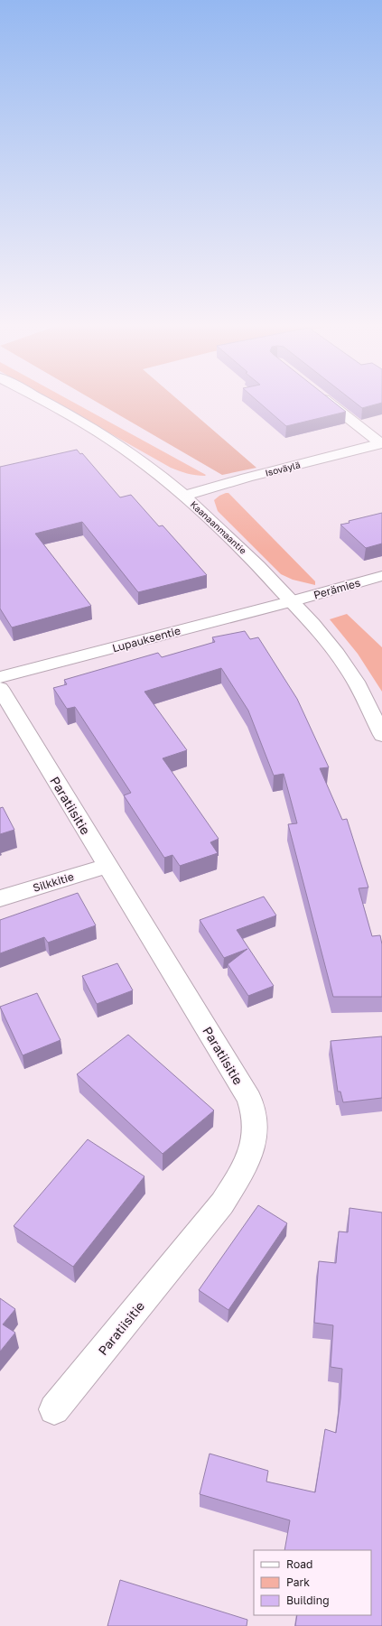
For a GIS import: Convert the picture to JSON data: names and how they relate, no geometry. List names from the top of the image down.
{
  "streets": {
    "street": [
      "Isoväylä",
      "Kaanaanmaantie",
      "Perämies",
      "Lupauksentie",
      "Paratiisitie",
      "Silkkitie"
    ]
  },
  "crossings": [
    ["Isoväylä", "Kaanaanmaantie"],
    ["Kaanaanmaantie", "Perämies"],
    ["Kaanaanmaantie", "Lupauksentie"],
    ["Perämies", "Lupauksentie"],
    ["Paratiisitie", "Silkkitie"]
  ],
  "legend": ["Road", "Park", "Building"]
}
